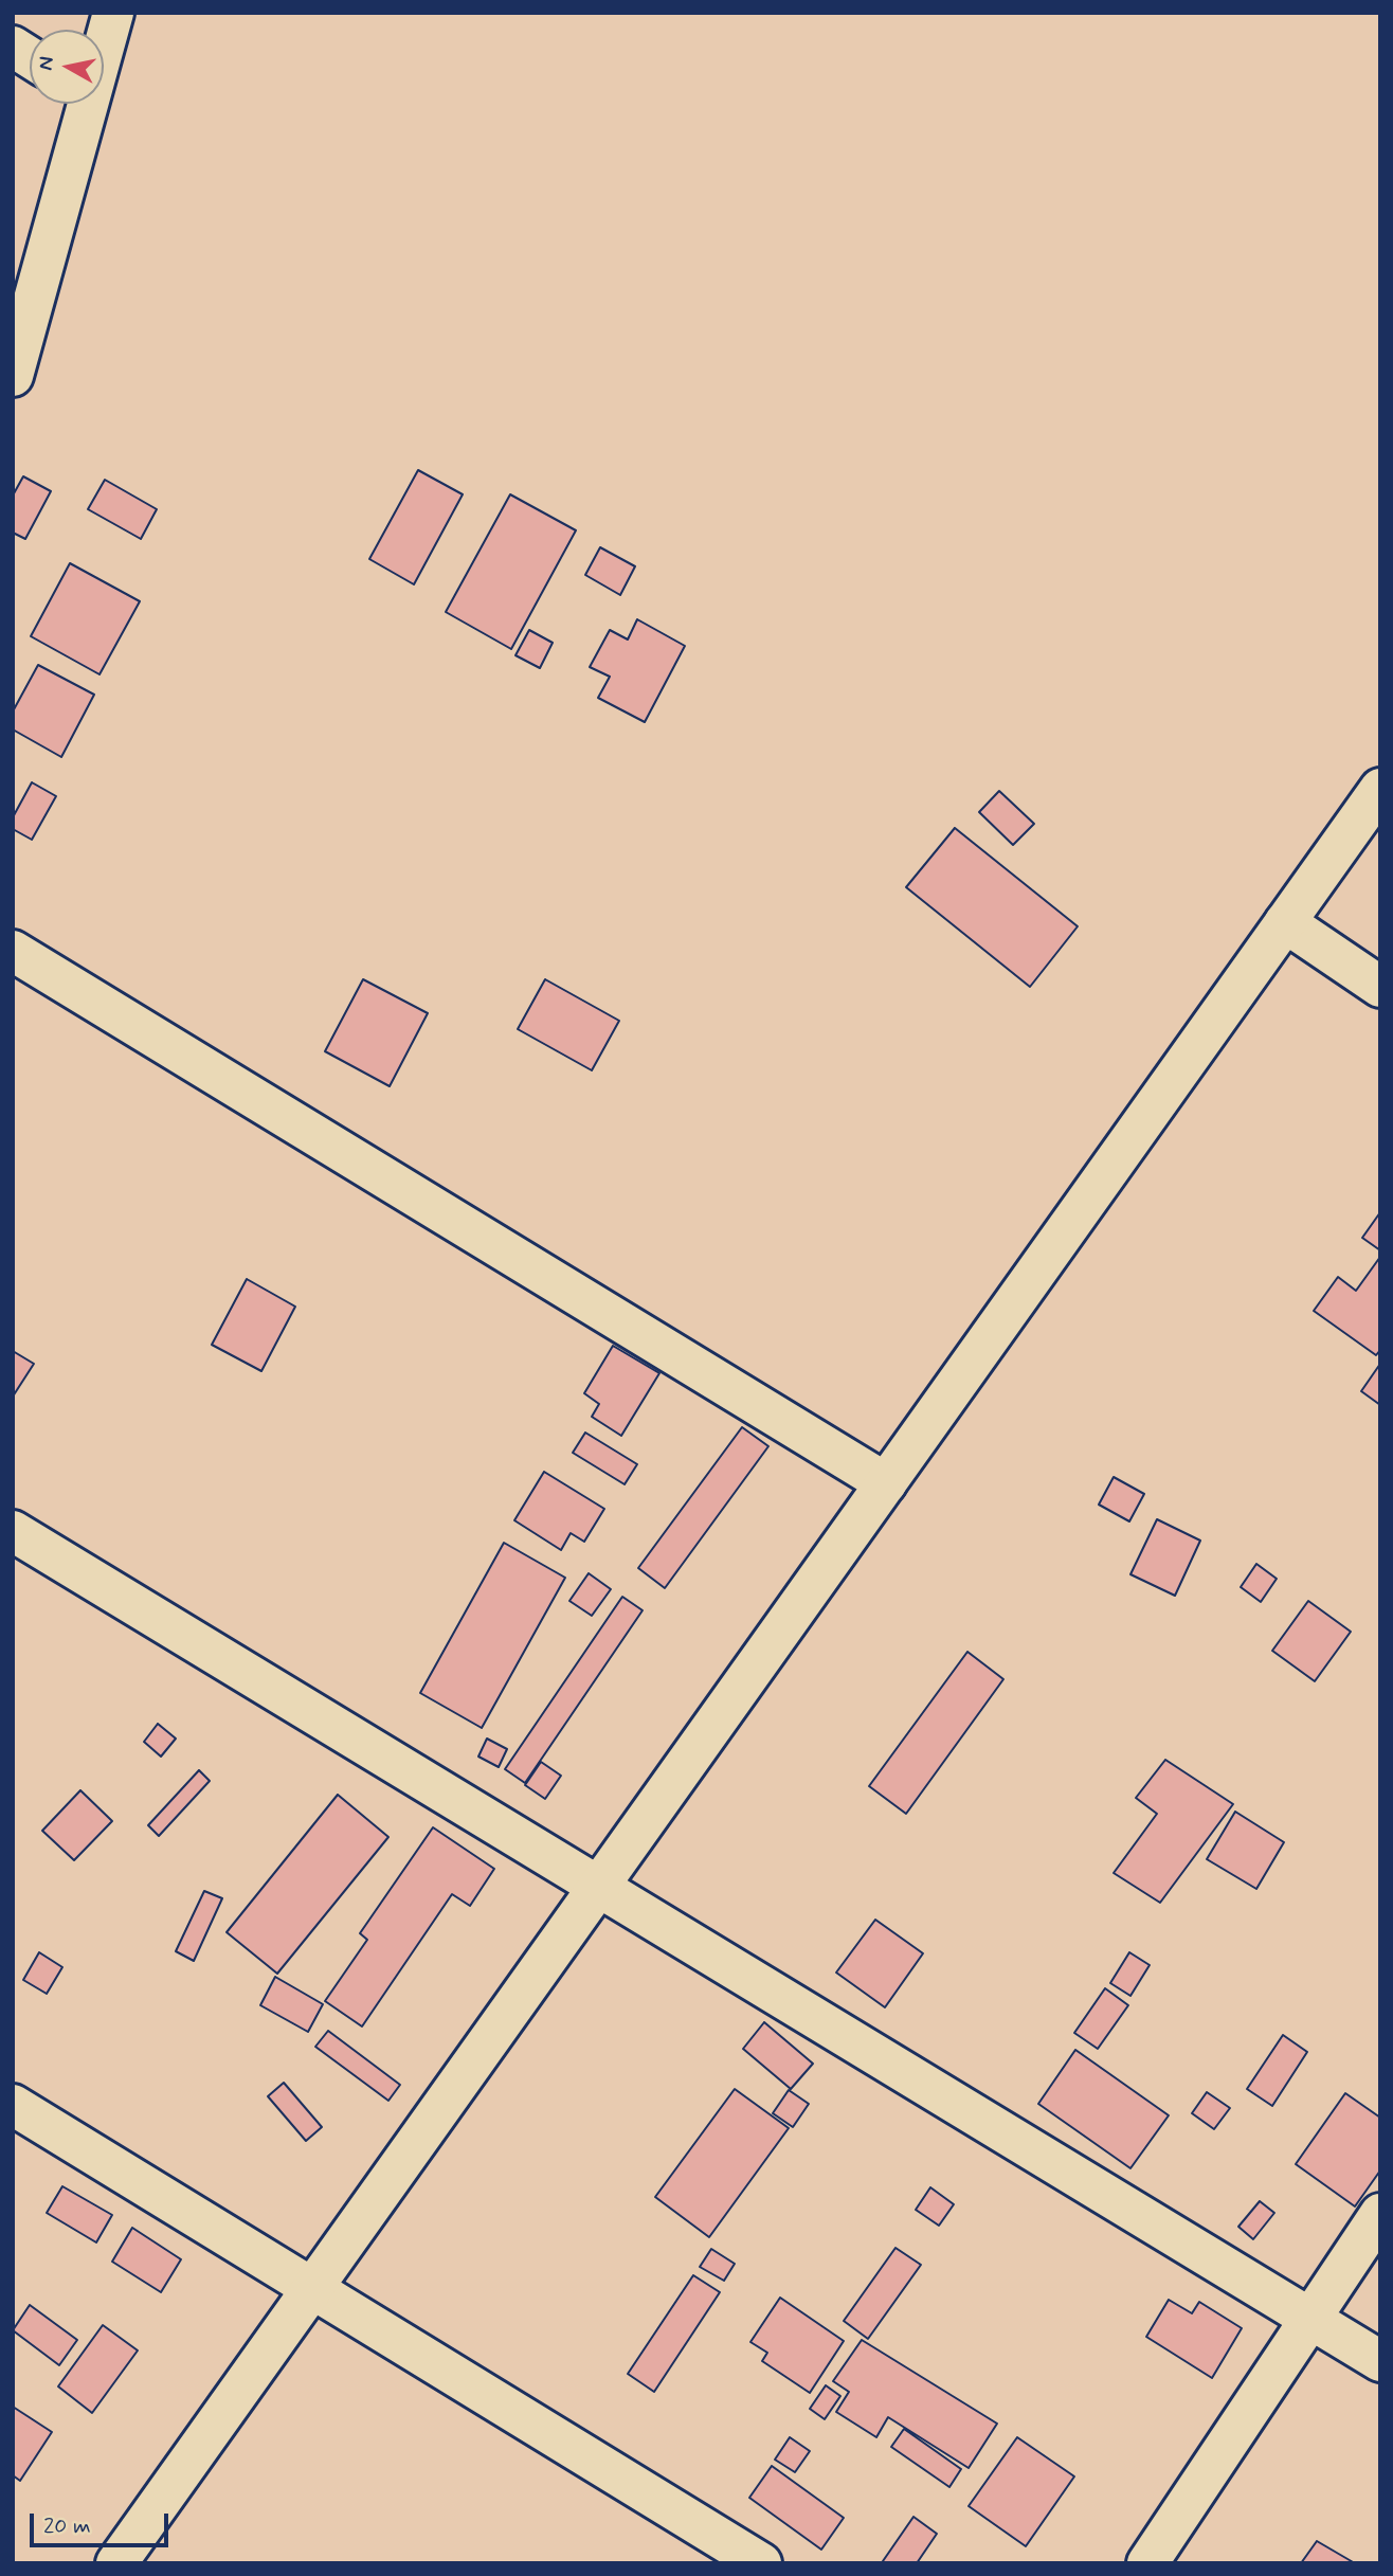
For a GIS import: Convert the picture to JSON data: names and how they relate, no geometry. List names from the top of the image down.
{
  "scale_bar": "20 m",
  "north": "left"
}
